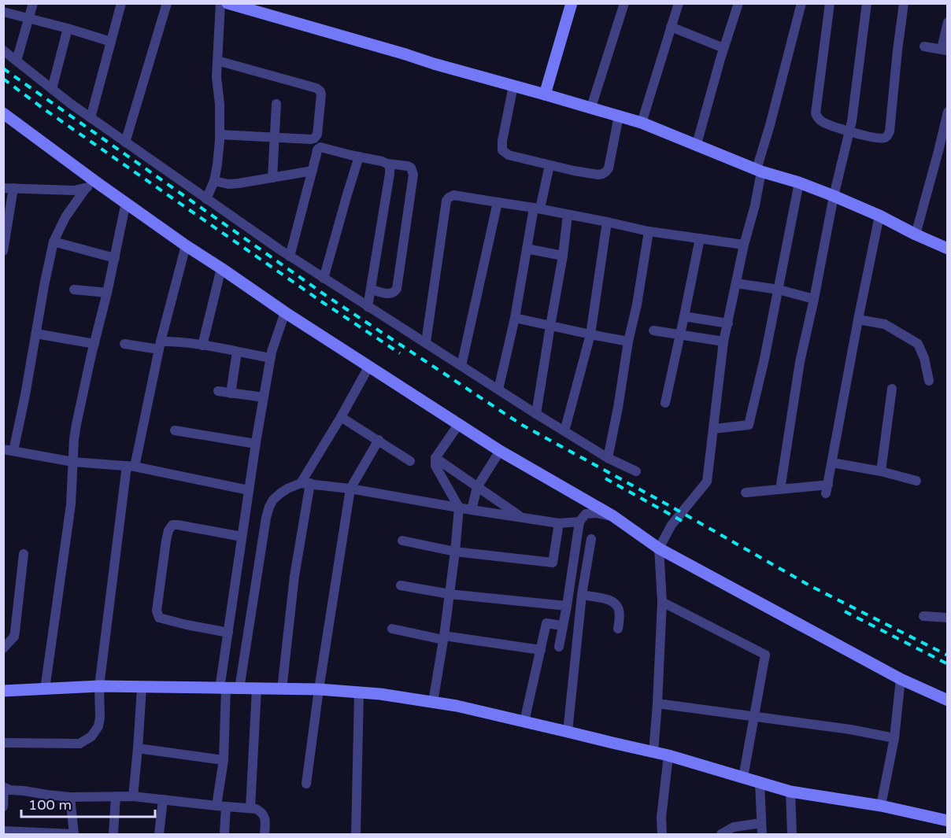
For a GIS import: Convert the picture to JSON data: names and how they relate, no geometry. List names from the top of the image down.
{
  "scale_bar": "100 m"
}
